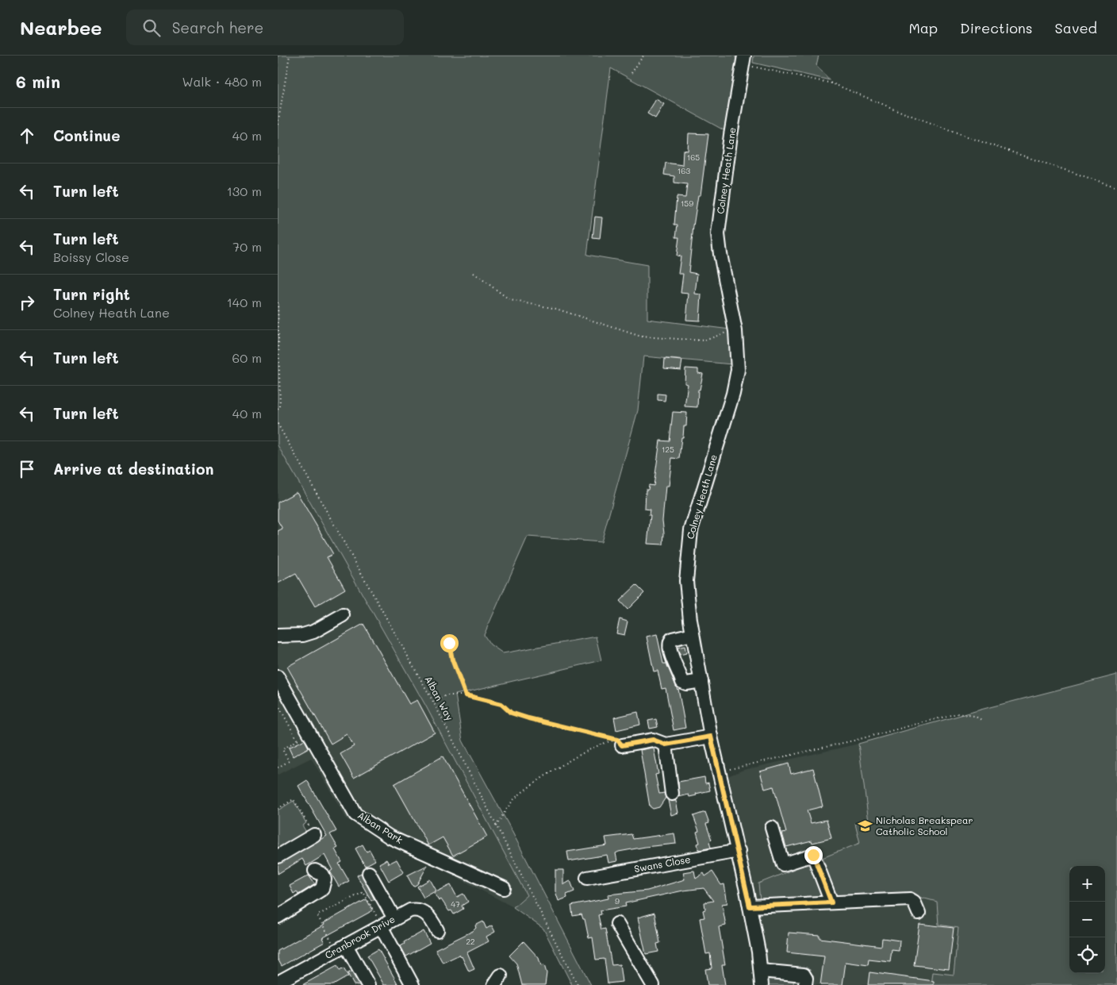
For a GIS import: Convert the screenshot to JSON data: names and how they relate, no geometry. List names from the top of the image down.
{
  "streets": {
    "street": [
      "Colney Heath Lane",
      "Alban Park",
      "Swans Close",
      "Cranbrook Drive"
    ],
    "path": ["Alban Way"]
  },
  "crossings": [
    ["Colney Heath Lane", "Swans Close"]
  ],
  "places": {
    "school or university": ["Nicholas Breakspear Catholic School"]
  },
  "house_numbers": [
    "165",
    "163",
    "159",
    "125",
    "9",
    "47",
    "22"
  ],
  "page": {
    "header": "Nearbee",
    "search": "Search here",
    "nav": ["Map", "Directions", "Saved"],
    "heading": ["6 min", "Walk · 480 m"],
    "list": [
      ["Continue", "40 m"],
      ["Turn left", "130 m"],
      ["Turn left", "Boissy Close", "70 m"],
      ["Turn right", "Colney Heath Lane", "140 m"],
      ["Turn left", "60 m"],
      ["Turn left", "40 m"],
      "Arrive at destination"
    ],
    "map_buttons": ["+", "−"]
  }
}
